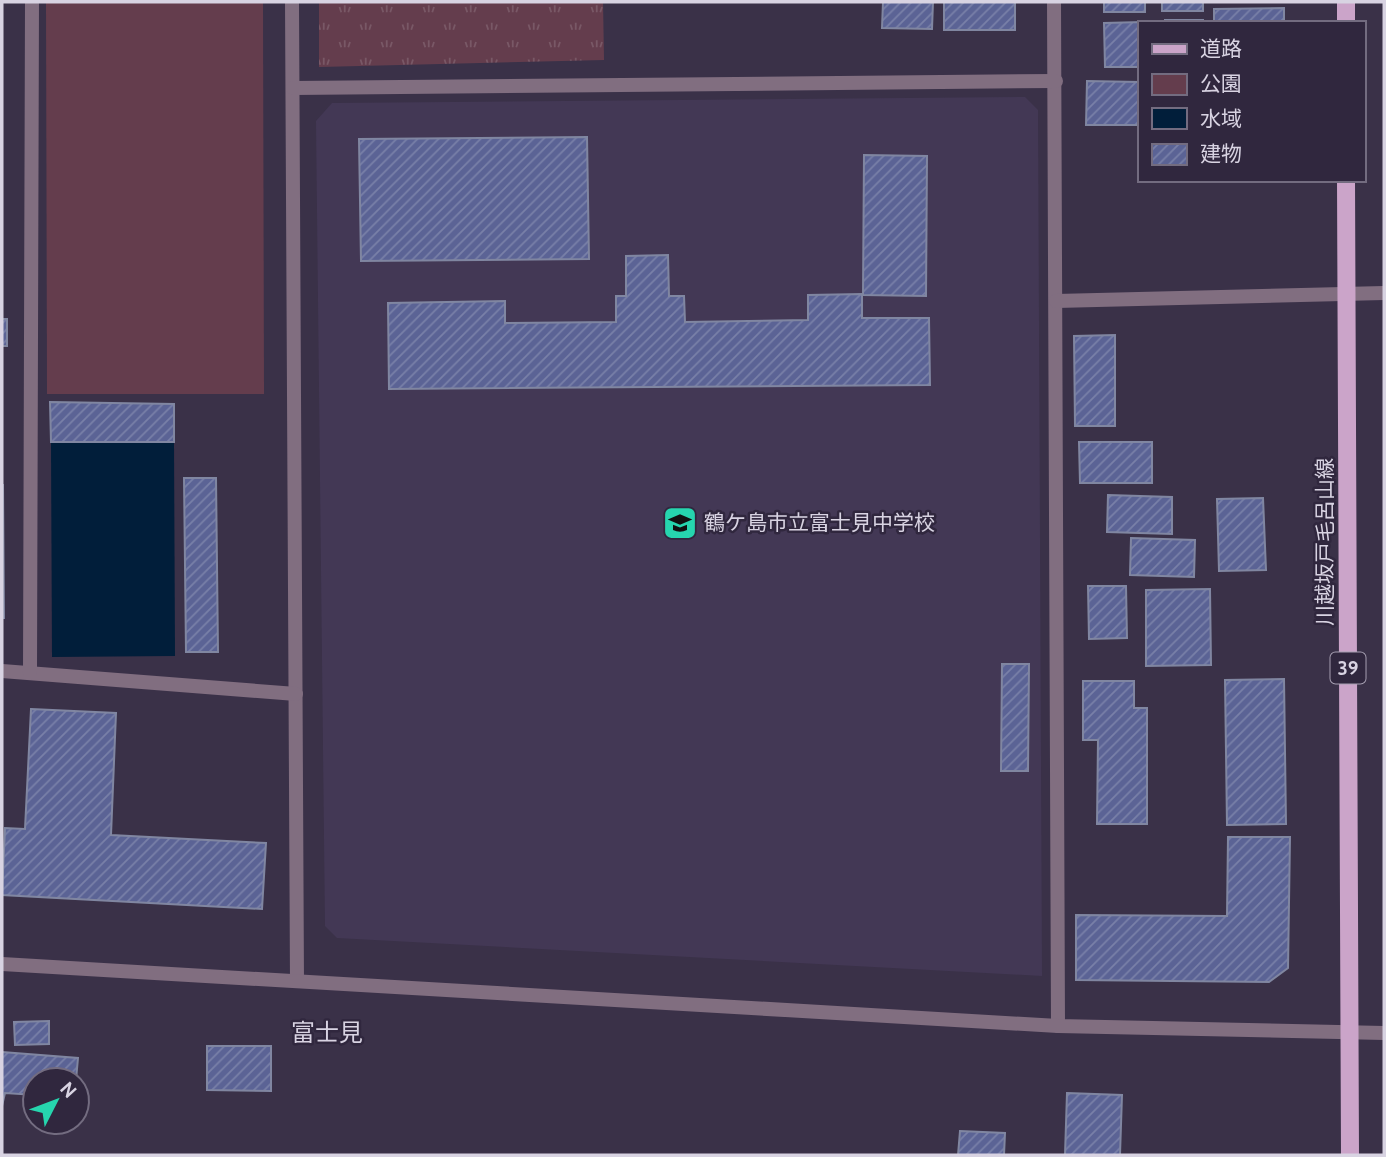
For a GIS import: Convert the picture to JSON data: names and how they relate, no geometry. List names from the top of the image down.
{
  "streets": {
    "main road": ["川越坂戸毛呂山線", "39"]
  },
  "districts": ["富士見"],
  "places": {
    "school or university": ["鶴ケ島市立富士見中学校"]
  },
  "legend": [
    "道路",
    "公園",
    "水域",
    "建物"
  ],
  "north": "top right"
}
